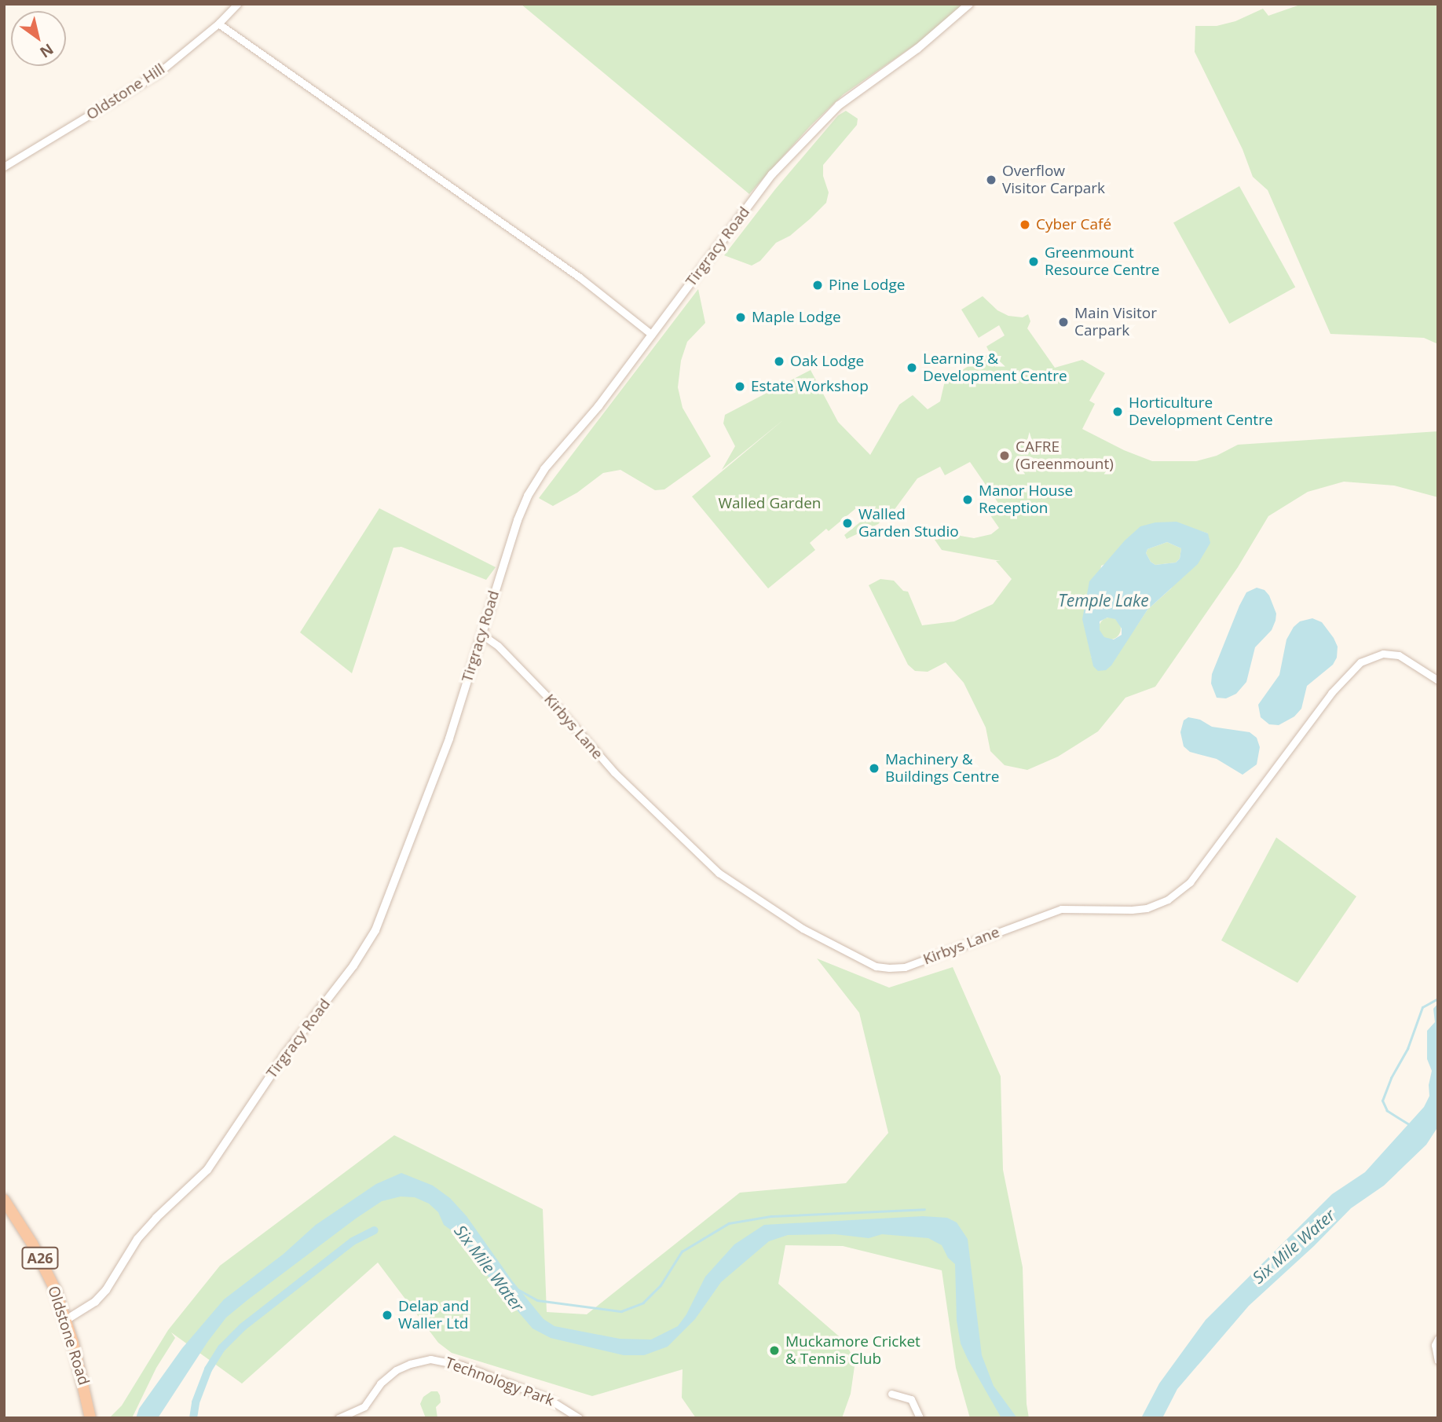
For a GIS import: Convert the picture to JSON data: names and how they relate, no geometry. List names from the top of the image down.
{
  "streets": {
    "highway": ["A26", "Oldstone Road"],
    "street": [
      "Oldstone Hill",
      "Tirgracy Road",
      "Kirbys Lane",
      "Technology Park"
    ]
  },
  "crossings": [
    ["Tirgracy Road", "Kirbys Lane"],
    ["Tirgracy Road", "Oldstone Road"]
  ],
  "water": ["Temple Lake", "Six Mile Water"],
  "parks": ["Walled Garden"],
  "places": [
    "Overflow Visitor Carpark",
    "Cyber Café",
    "Greenmount Resource Centre",
    "Pine Lodge",
    "Maple Lodge",
    "Main Visitor Carpark",
    "Oak Lodge",
    "Learning & Development Centre",
    "Estate Workshop",
    "Horticulture Development Centre",
    "CAFRE (Greenmount)",
    "Manor House Reception",
    "Walled Garden Studio",
    "Machinery & Buildings Centre",
    "Delap and Waller Ltd",
    "Muckamore Cricket & Tennis Club"
  ],
  "north": "bottom right"
}
